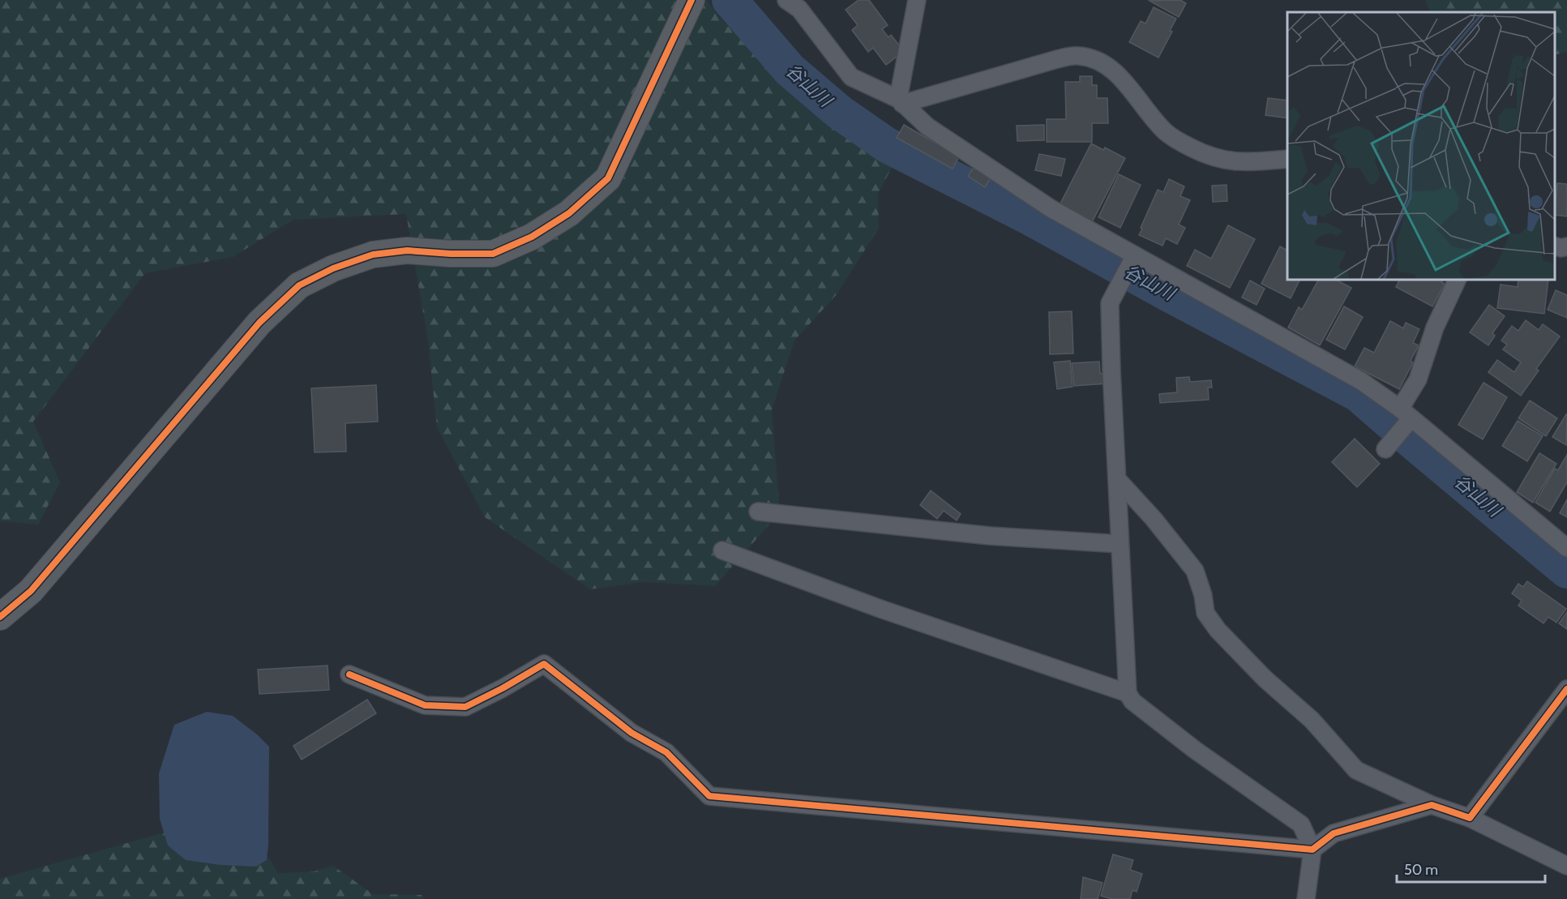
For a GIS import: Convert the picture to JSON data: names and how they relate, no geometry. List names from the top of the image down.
{
  "water": ["谷山川"],
  "scale_bar": "50 m"
}
